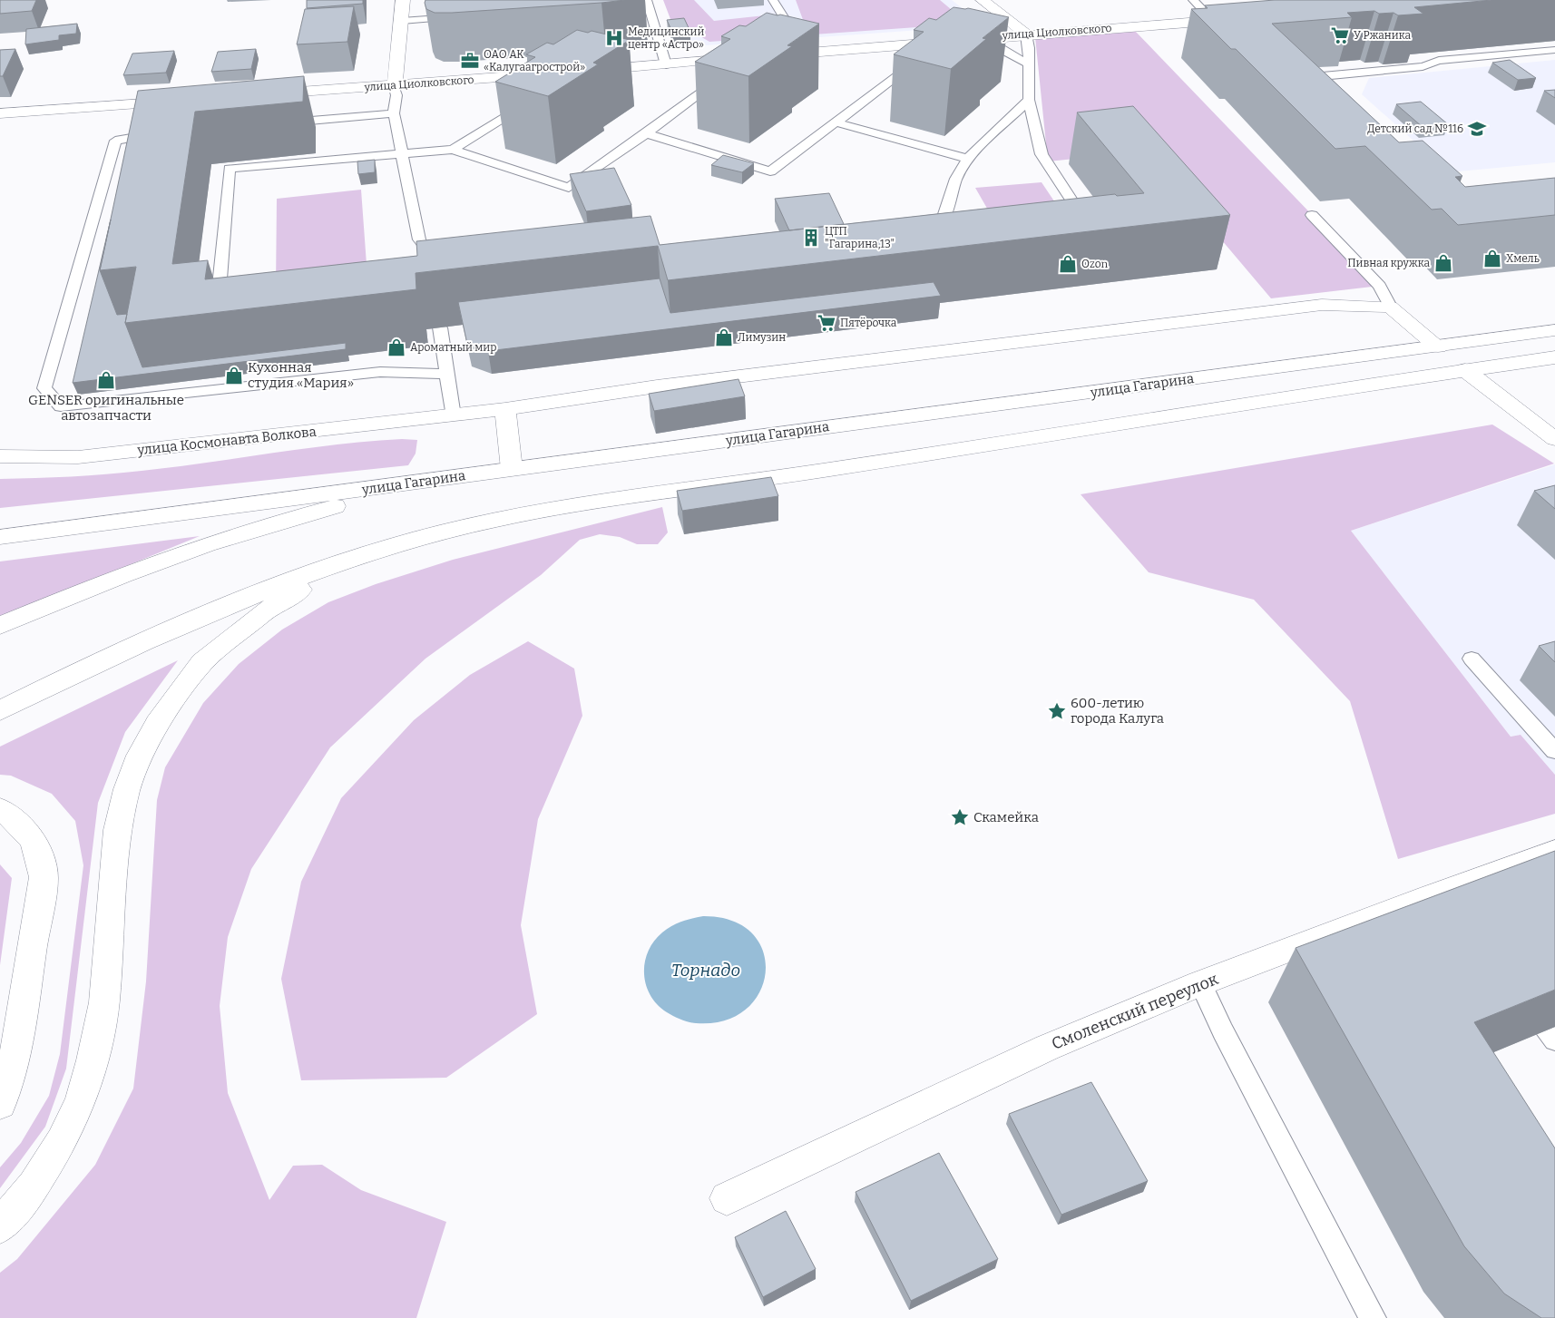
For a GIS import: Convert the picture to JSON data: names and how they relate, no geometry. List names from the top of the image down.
{
  "streets": {
    "street": [
      "улица Циолковского",
      "улица Гагарина",
      "улица Космонавта Волкова",
      "Смоленский переулок"
    ]
  },
  "water": ["Торнадо"],
  "places": {
    "supermarket": ["У Ржаника", "Пятёрочка"],
    "hospital": ["Медицинский центр «Астро»"],
    "office": ["ОАО АК «Калугаагрострой»"],
    "school or university": ["Детский сад №116"],
    "building": ["ЦТП \"Гагарина,13\""],
    "shop": [
      "Хмель",
      "Пивная кружка",
      "Ozon",
      "Лимузин",
      "Ароматный мир",
      "Кухонная студия «Мария»",
      "GENSER оригинальные автозапчасти"
    ],
    "place": ["600-летию города Калуга", "Скамейка"]
  }
}
